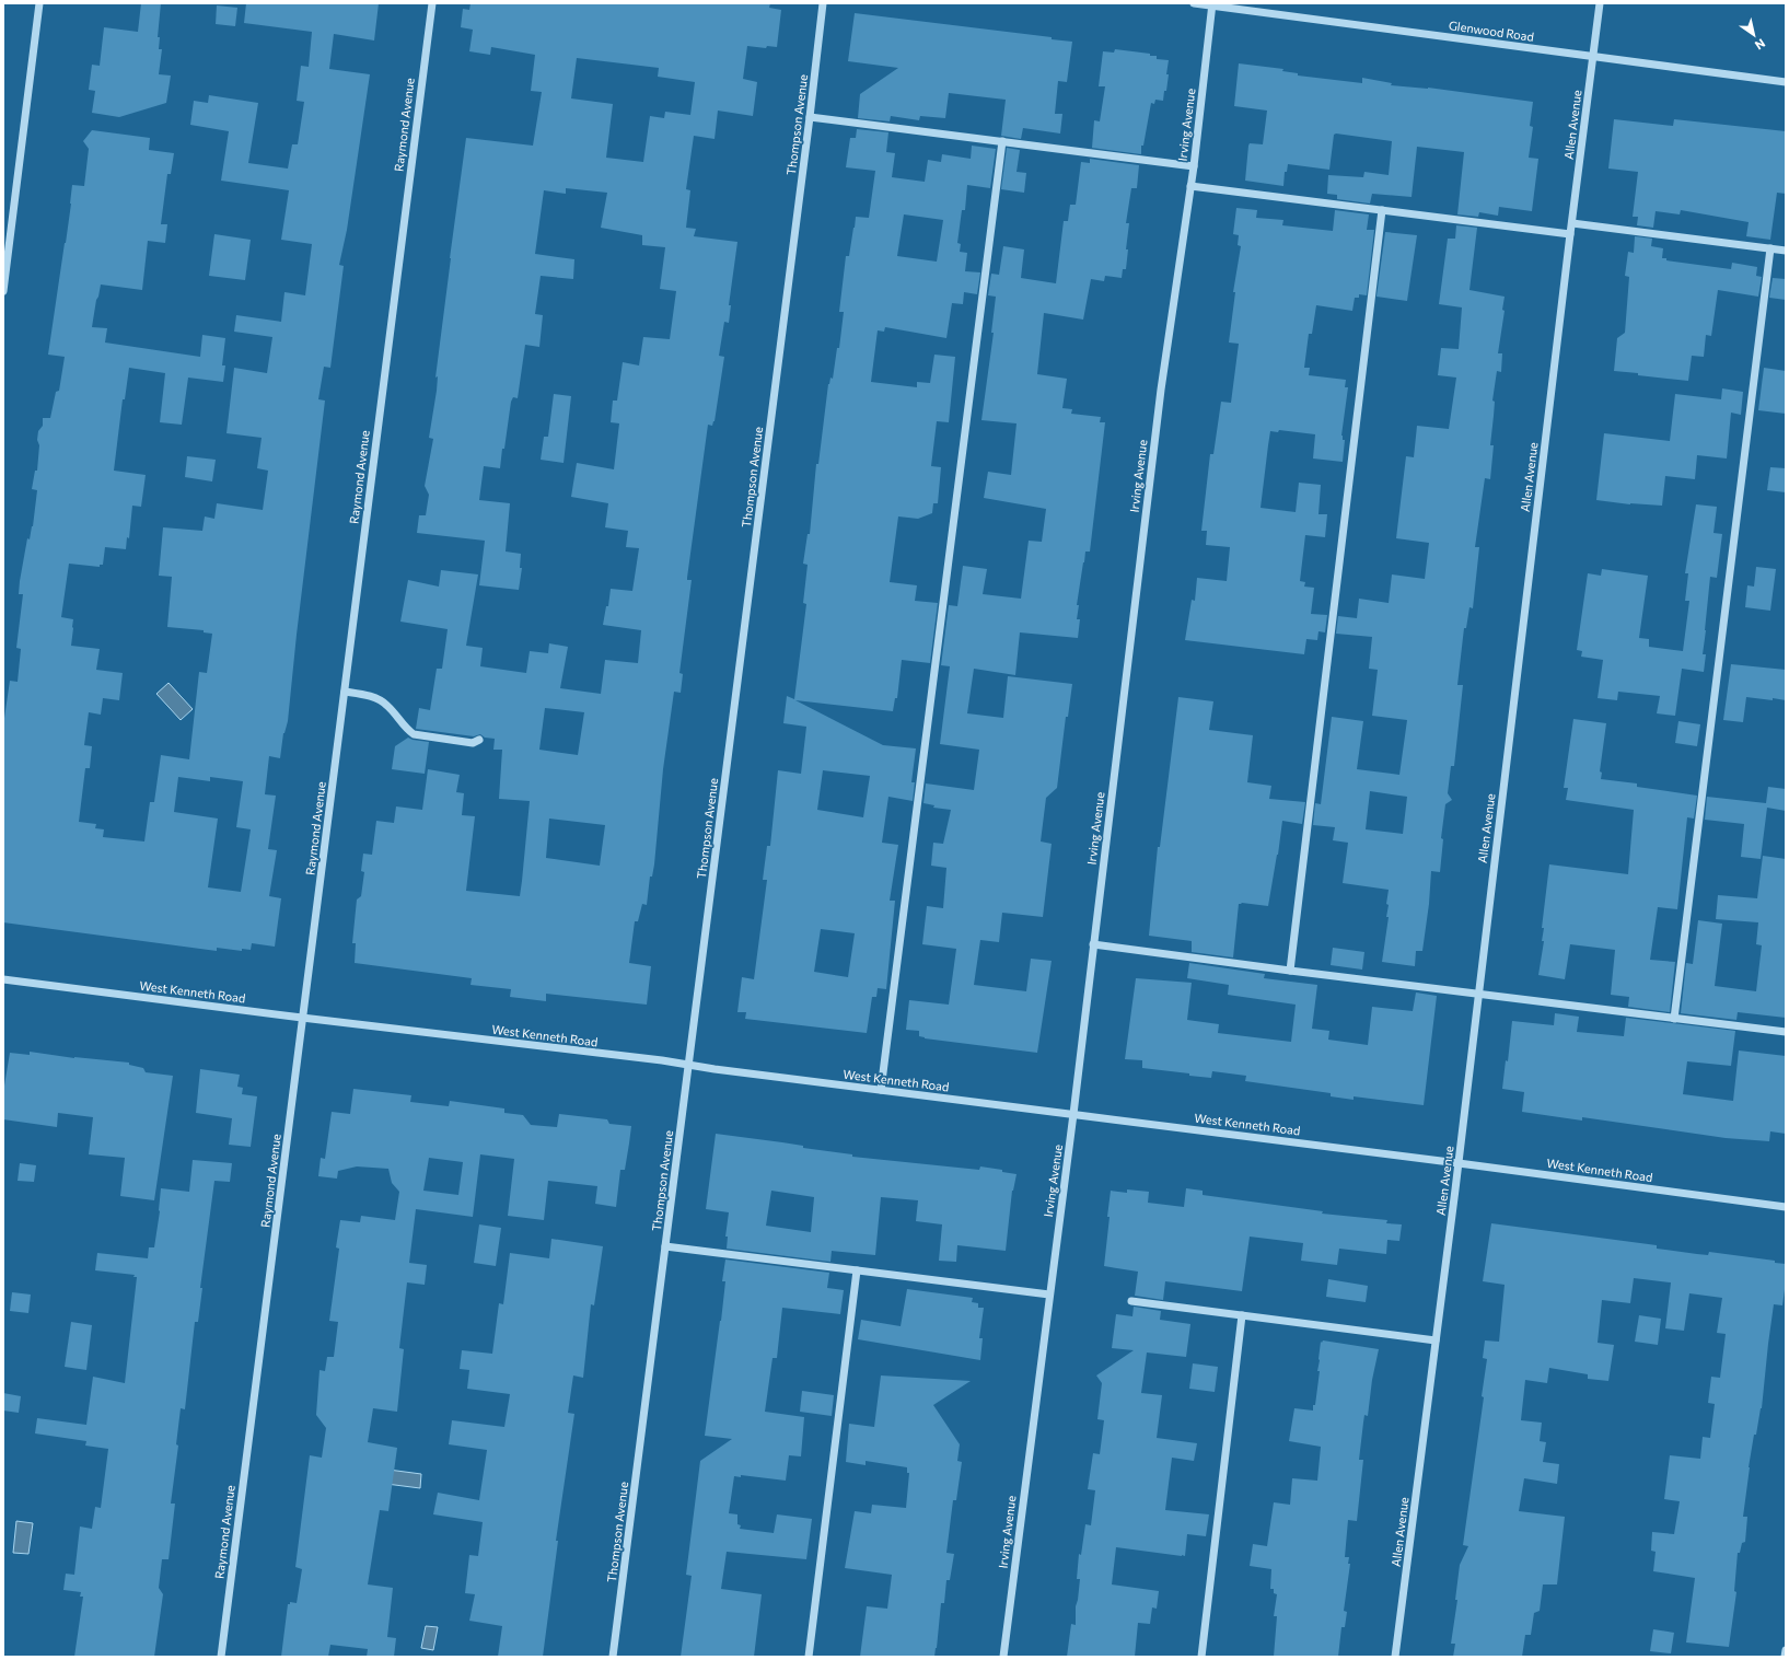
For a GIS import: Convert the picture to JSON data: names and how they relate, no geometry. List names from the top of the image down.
{
  "streets": {
    "street": [
      "Glenwood Road",
      "Raymond Avenue",
      "Thompson Avenue",
      "Irving Avenue",
      "Allen Avenue",
      "West Kenneth Road"
    ]
  },
  "crossings": [
    ["Glenwood Road", "Irving Avenue"],
    ["Glenwood Road", "Allen Avenue"],
    ["Raymond Avenue", "West Kenneth Road"],
    ["Thompson Avenue", "West Kenneth Road"],
    ["Irving Avenue", "West Kenneth Road"],
    ["Allen Avenue", "West Kenneth Road"]
  ],
  "north": "bottom right"
}
